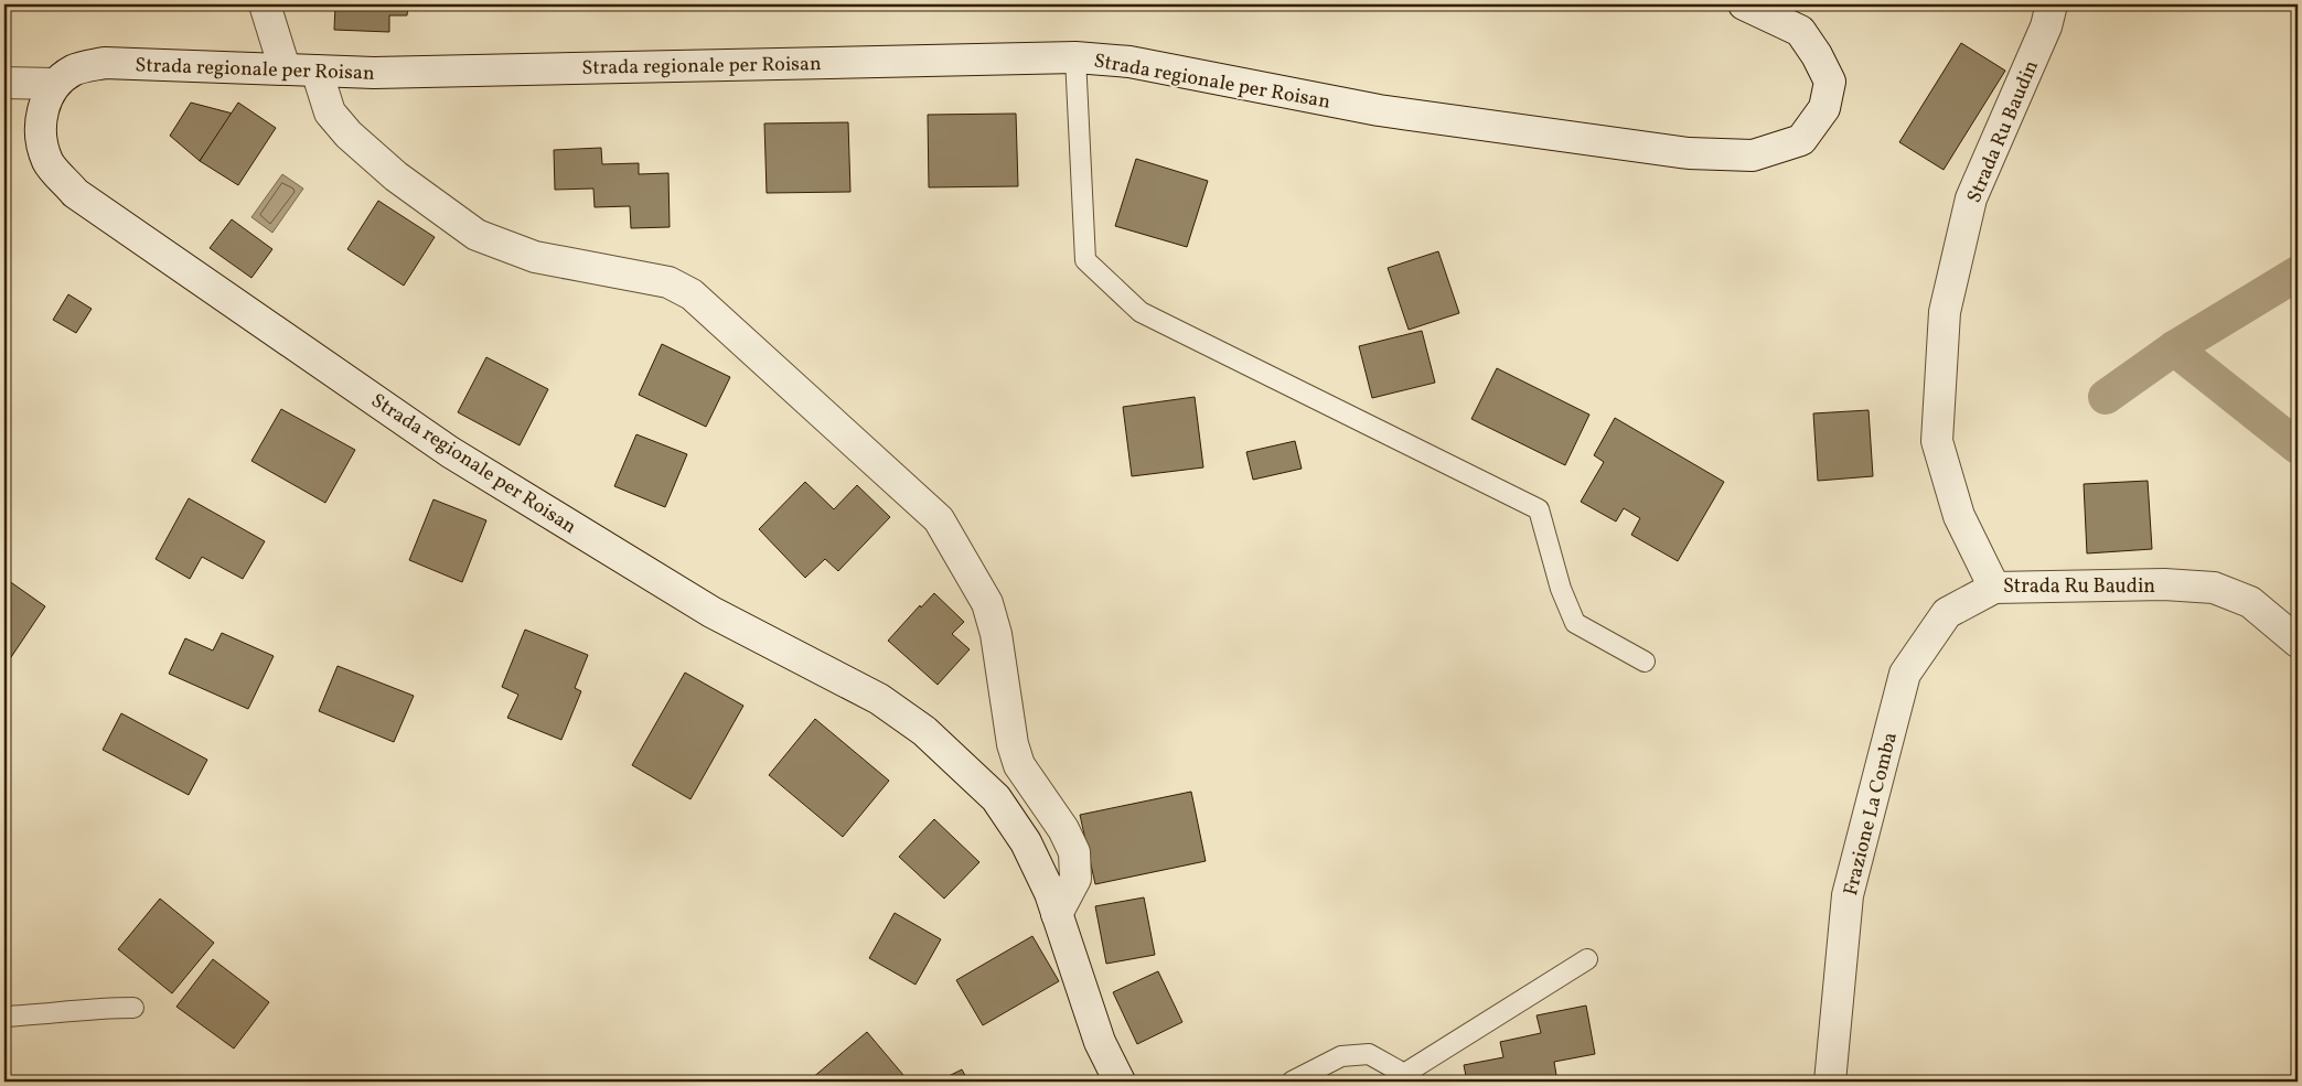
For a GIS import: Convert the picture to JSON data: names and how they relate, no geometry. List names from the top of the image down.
{
  "streets": {
    "main road": ["Strada regionale per Roisan", "Strada Ru Baudin", "Frazione La Comba"]
  },
  "crossings": [
    ["Strada Ru Baudin", "Frazione La Comba"]
  ]
}
